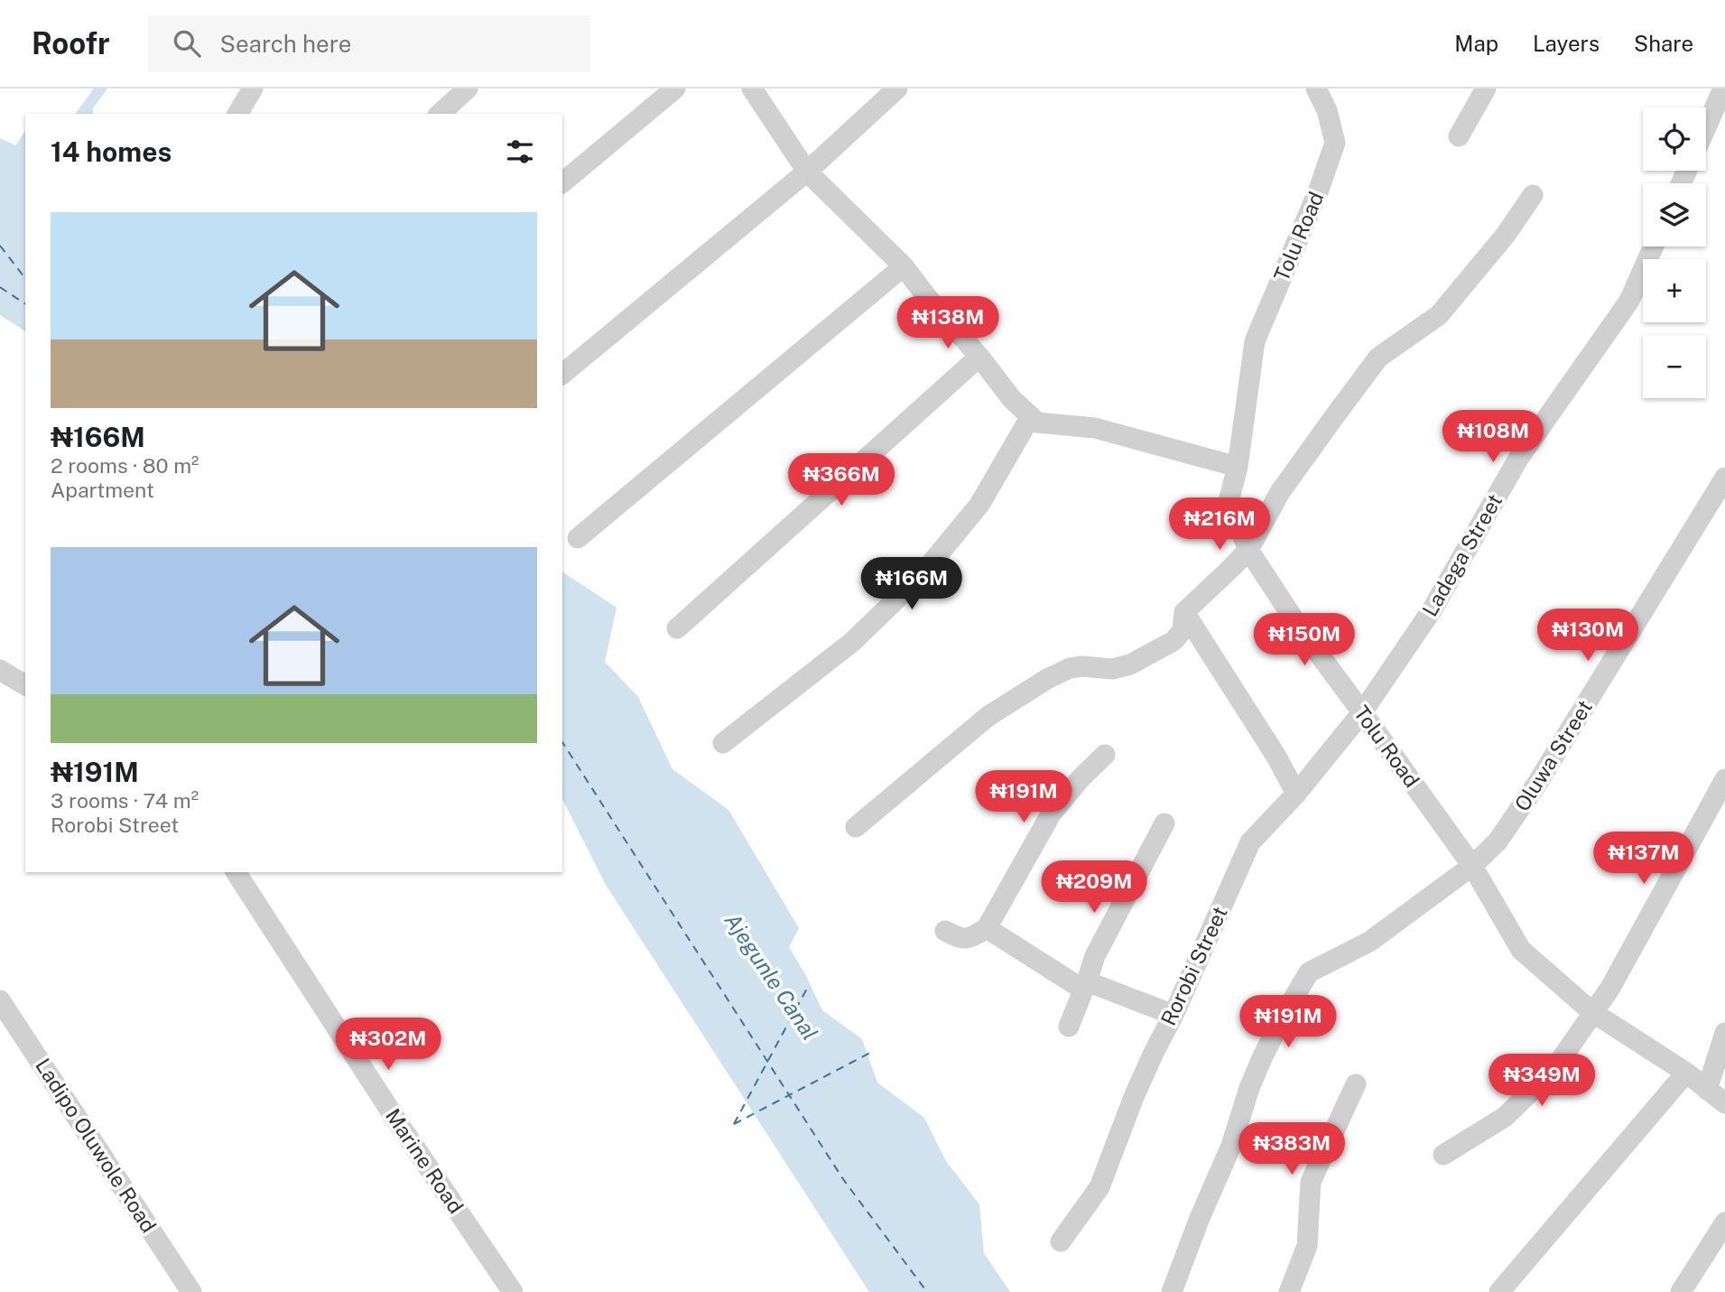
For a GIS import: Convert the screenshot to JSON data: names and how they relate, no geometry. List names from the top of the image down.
{
  "streets": {
    "street": [
      "Tolu Road",
      "Ladega Street",
      "Oluwa Street",
      "Rorobi Street",
      "Ladipo Oluwole Road",
      "Marine Road"
    ]
  },
  "crossings": [
    ["Tolu Road", "Ladega Street"],
    ["Tolu Road", "Oluwa Street"],
    ["Tolu Road", "Rorobi Street"],
    ["Ladega Street", "Rorobi Street"]
  ],
  "water": ["Ajegunle Canal"],
  "page": {
    "header": "Roofr",
    "search": "Search here",
    "nav": ["Map", "Layers", "Share"],
    "map_buttons": ["+", "−"],
    "heading": "14 homes",
    "list": [
      {
        "name": "₦166M",
        "note": "2 rooms · 80 m² · Apartment"
      },
      {
        "name": "₦191M",
        "note": "3 rooms · 74 m² · Rorobi Street"
      }
    ],
    "price": [
      "₦138M",
      "₦108M",
      "₦366M",
      "₦216M",
      "₦166M",
      "₦130M",
      "₦150M",
      "₦191M",
      "₦137M",
      "₦209M",
      "₦191M",
      "₦302M",
      "₦349M",
      "₦383M"
    ]
  }
}
